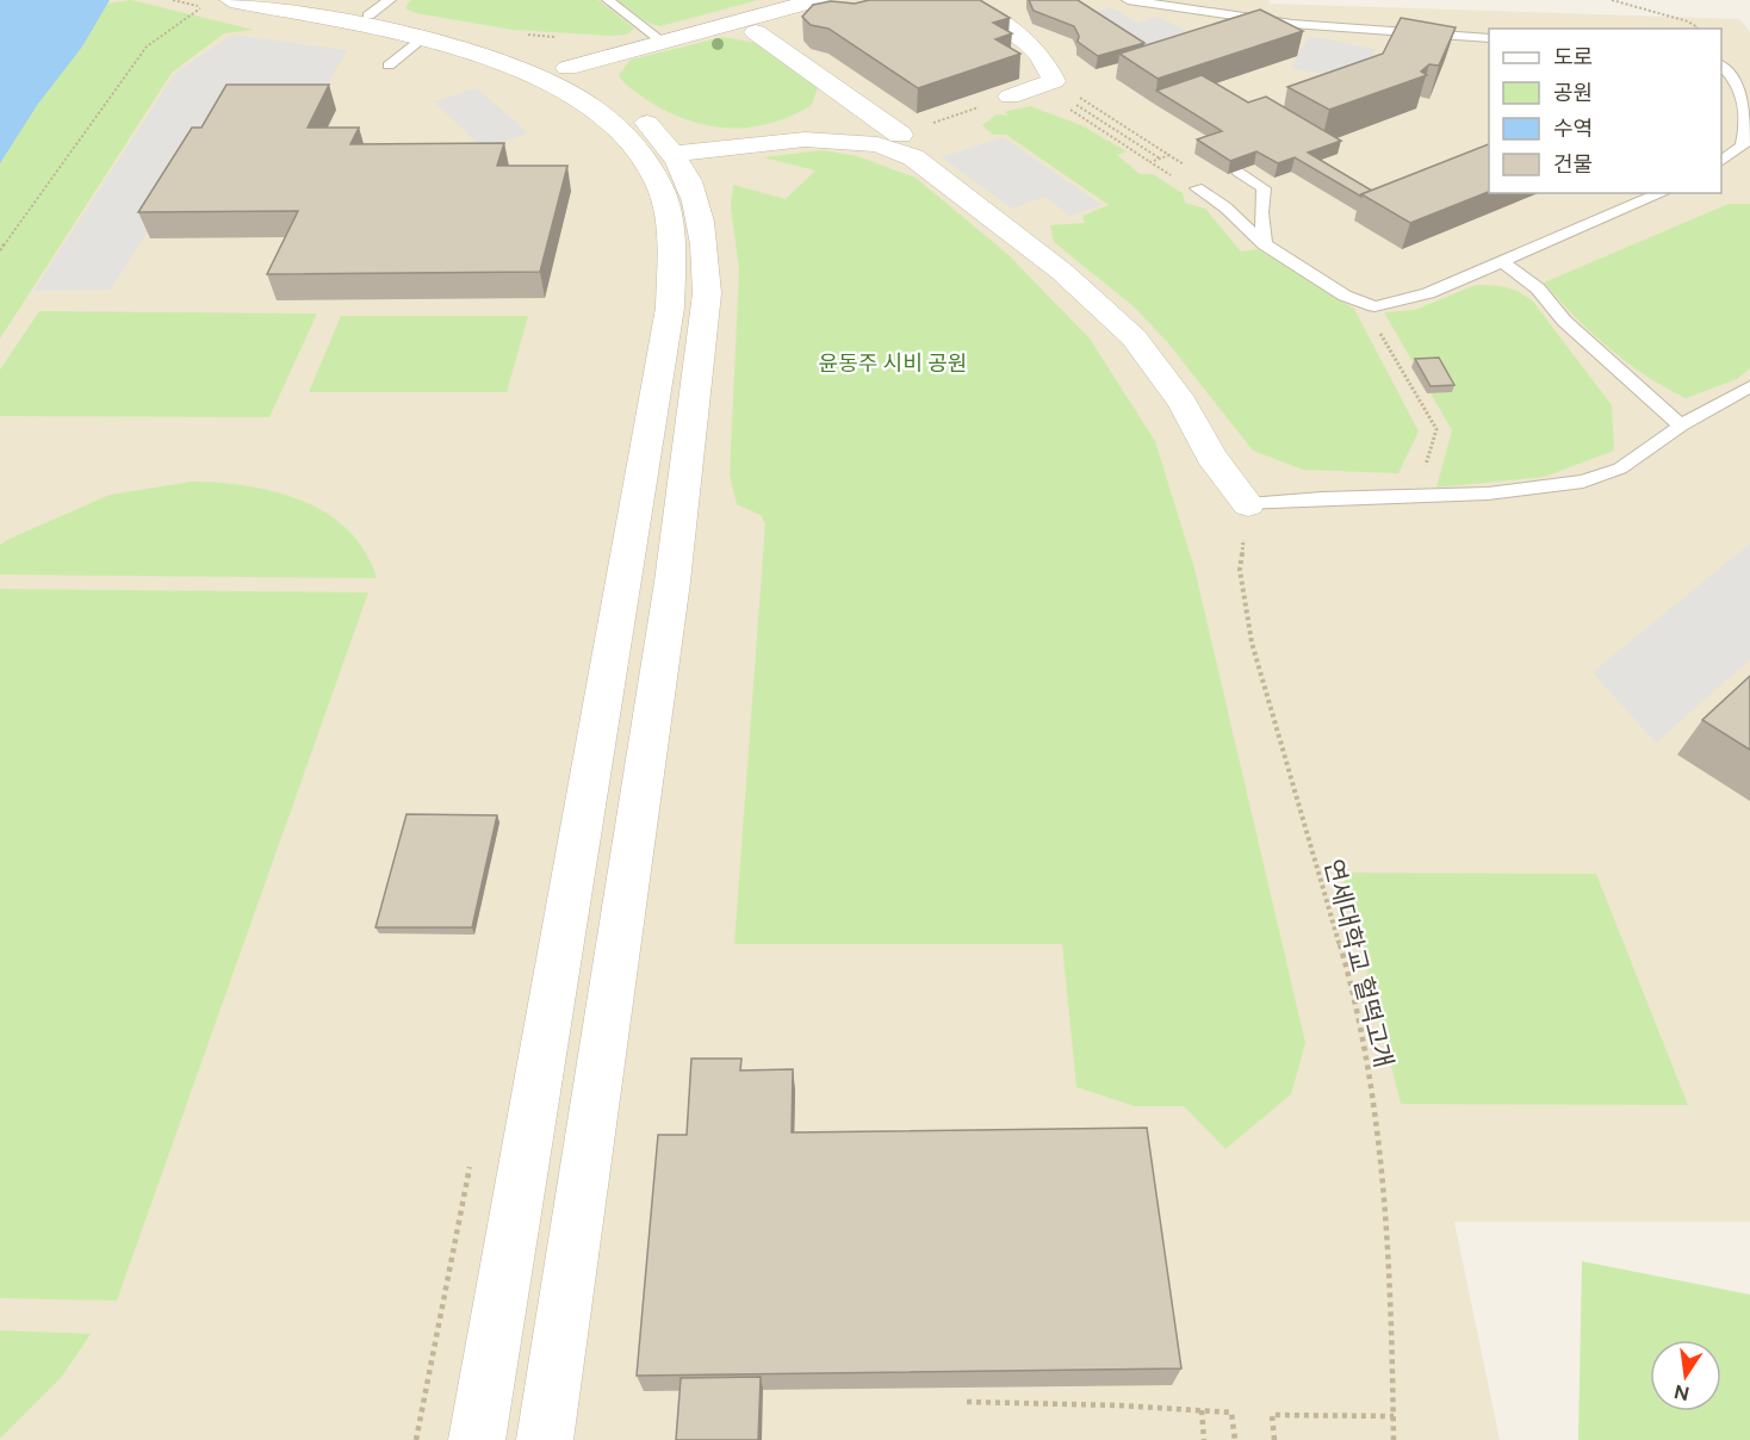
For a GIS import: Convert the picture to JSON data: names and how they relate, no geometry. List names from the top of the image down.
{
  "streets": {
    "path": ["연세대학교 헐떡고개"]
  },
  "parks": ["윤동주 시비 공원"],
  "legend": [
    "도로",
    "공원",
    "수역",
    "건물"
  ],
  "north": "bottom"
}
